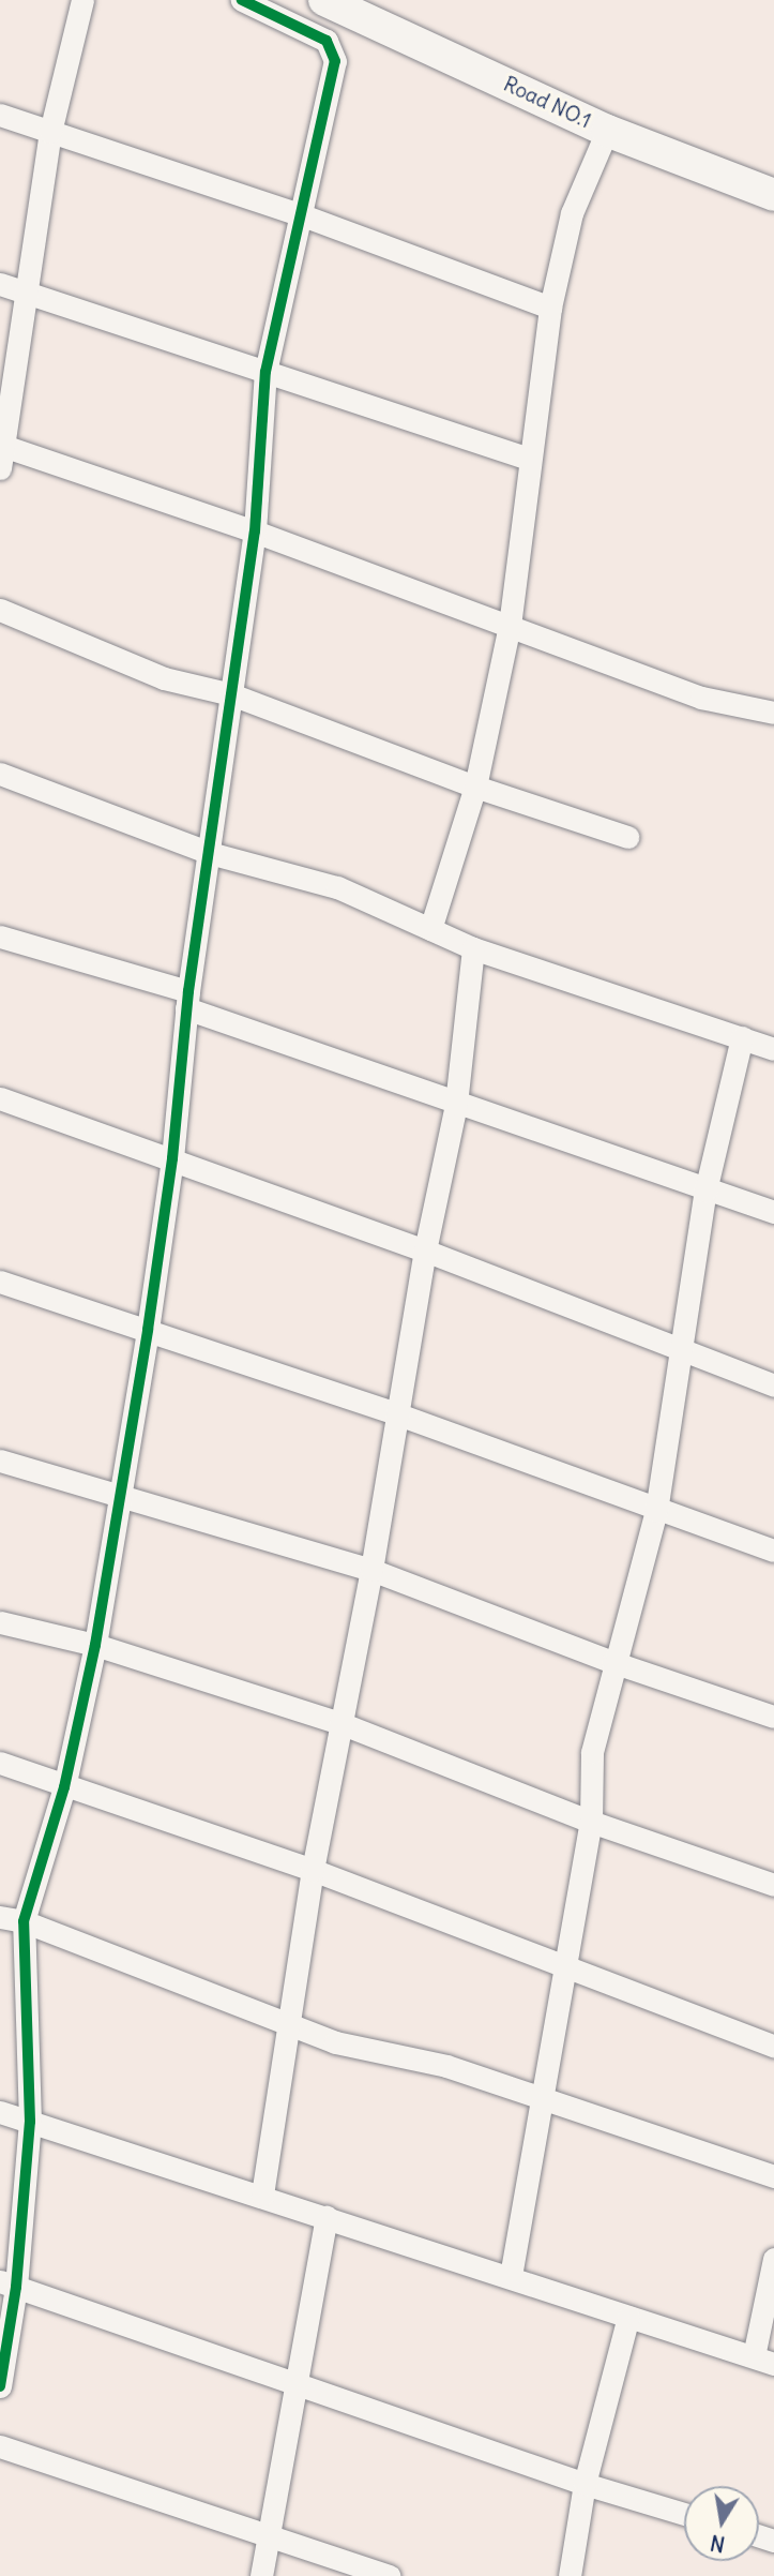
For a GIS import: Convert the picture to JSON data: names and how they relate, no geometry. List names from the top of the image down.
{
  "streets": {
    "highway": ["Road NO.1"]
  },
  "north": "bottom"
}
